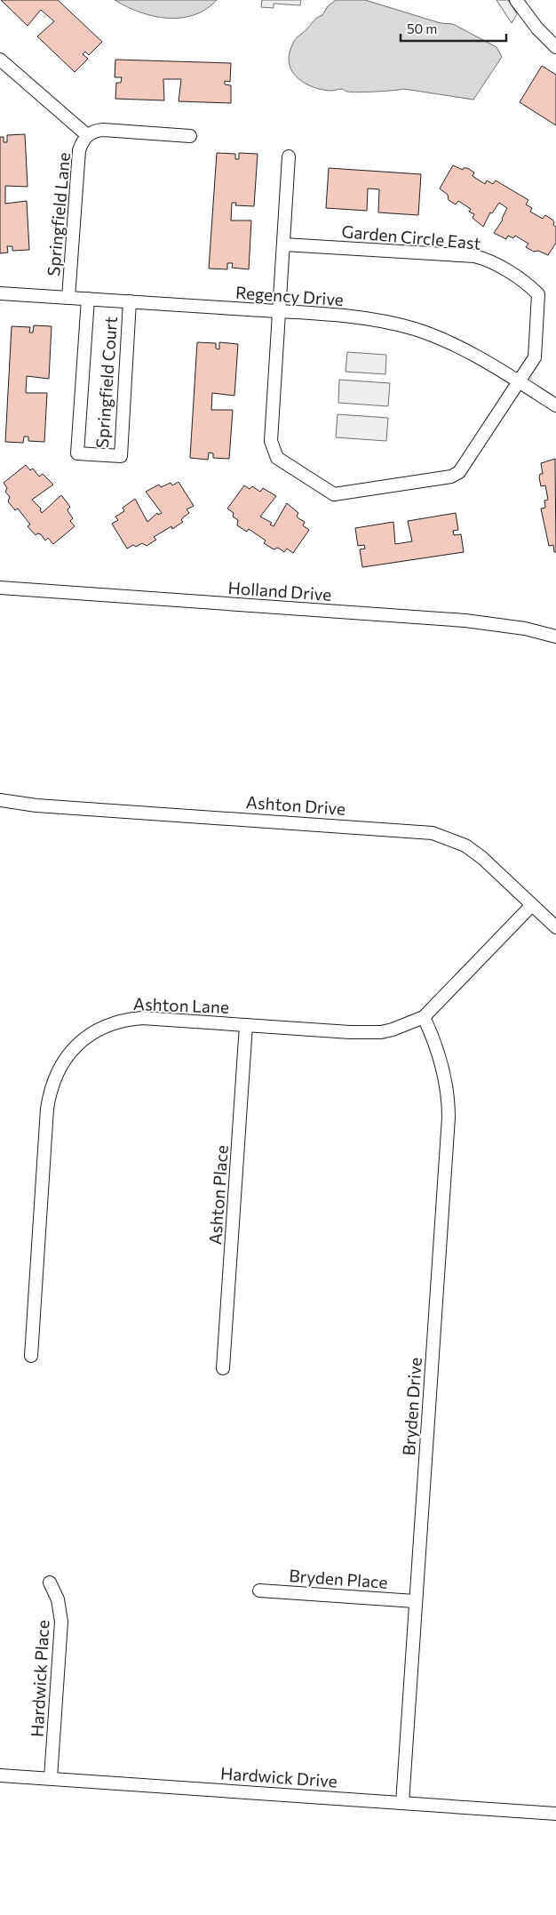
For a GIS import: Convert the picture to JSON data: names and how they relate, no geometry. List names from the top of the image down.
{
  "streets": {
    "street": [
      "Springfield Lane",
      "Garden Circle East",
      "Regency Drive",
      "Springfield Court",
      "Holland Drive",
      "Ashton Drive",
      "Ashton Lane",
      "Ashton Place",
      "Bryden Drive",
      "Bryden Place",
      "Hardwick Place",
      "Hardwick Drive"
    ]
  },
  "crossings": [
    ["Springfield Lane", "Regency Drive"],
    ["Garden Circle East", "Regency Drive"],
    ["Regency Drive", "Springfield Court"],
    ["Ashton Drive", "Ashton Lane"],
    ["Ashton Lane", "Ashton Place"],
    ["Ashton Lane", "Bryden Drive"],
    ["Bryden Drive", "Bryden Place"],
    ["Bryden Drive", "Hardwick Drive"],
    ["Hardwick Place", "Hardwick Drive"]
  ],
  "scale_bar": "50 m"
}
